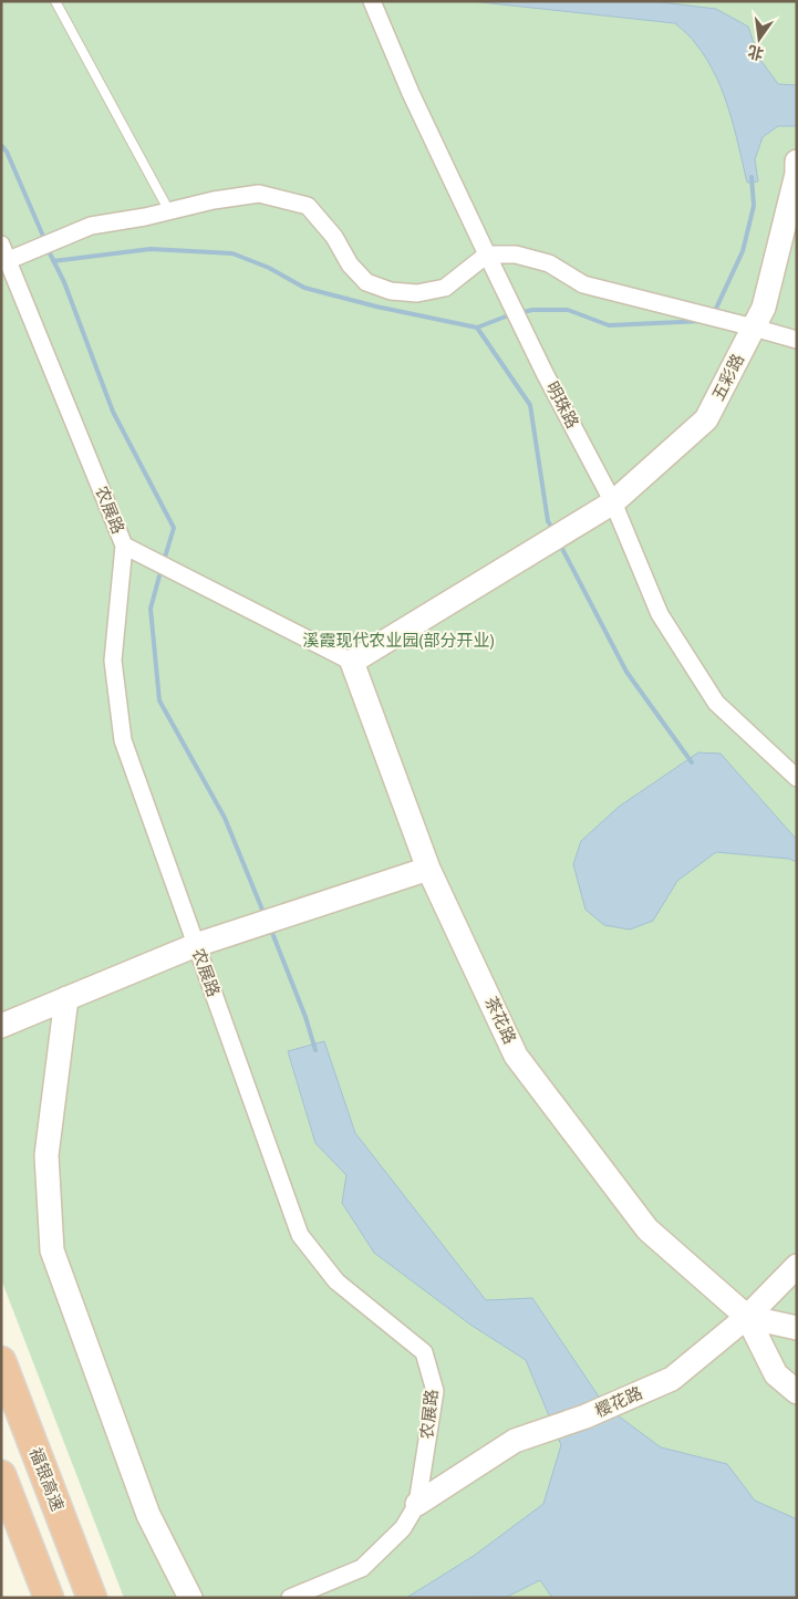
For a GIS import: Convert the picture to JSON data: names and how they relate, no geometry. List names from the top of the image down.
{
  "streets": {
    "highway": ["福银高速"],
    "street": [
      "五彩路",
      "明珠路",
      "农展路",
      "茶花路",
      "樱花路"
    ]
  },
  "crossings": [
    ["五彩路", "明珠路"],
    ["五彩路", "茶花路"],
    ["农展路", "樱花路"],
    ["茶花路", "樱花路"]
  ],
  "parks": ["溪霞现代农业园(部分开业)"],
  "north": "bottom"
}
